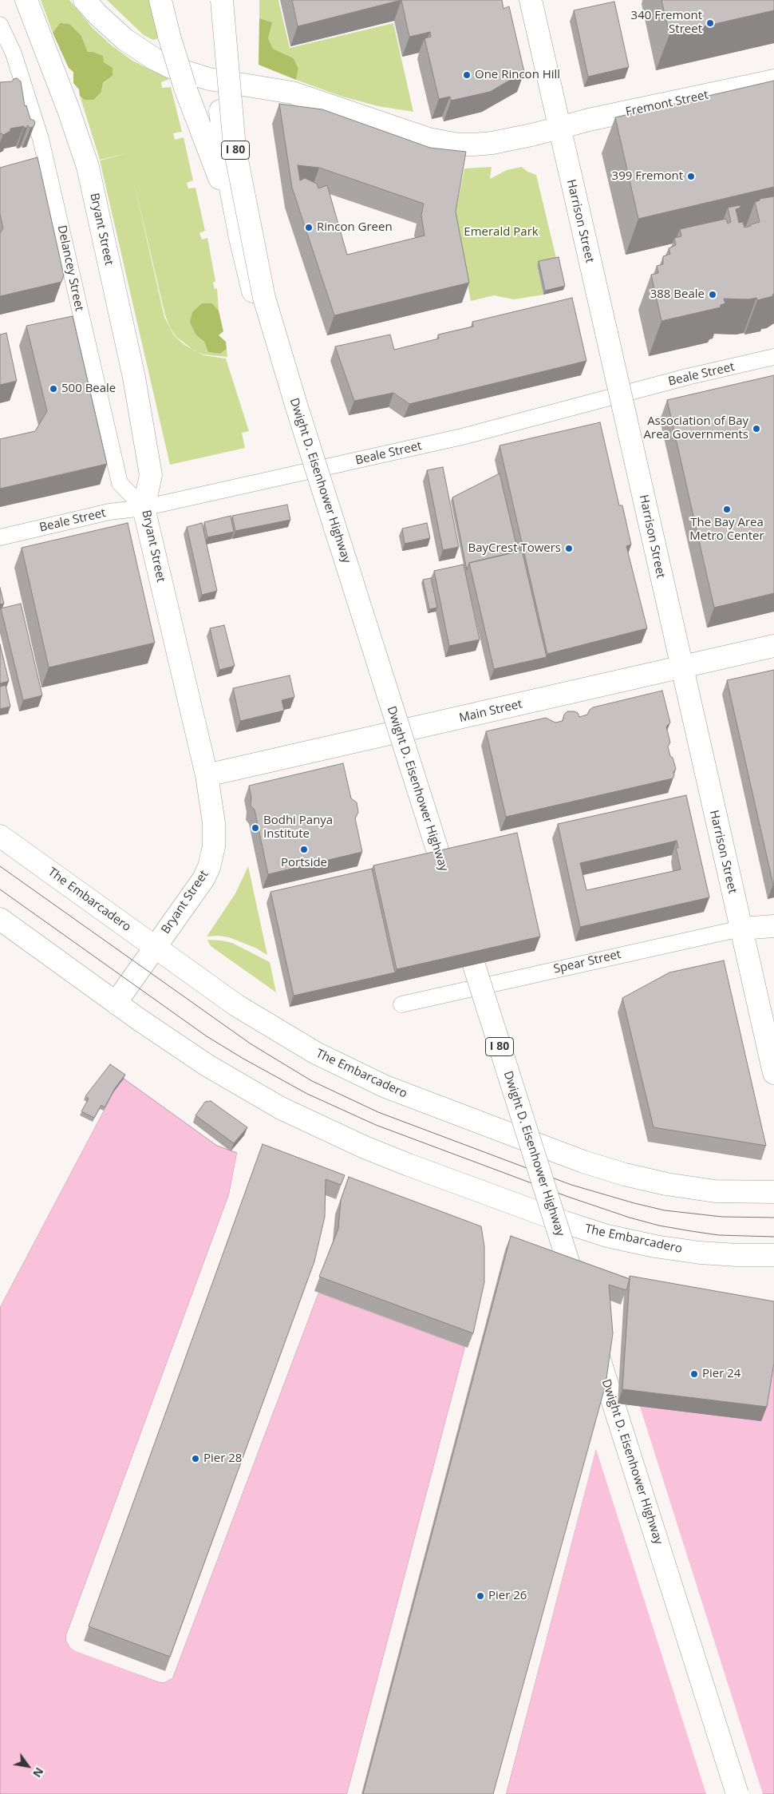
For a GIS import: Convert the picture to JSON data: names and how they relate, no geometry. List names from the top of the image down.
{
  "streets": {
    "main road": [
      "Fremont Street",
      "I 80",
      "Harrison Street",
      "Bryant Street",
      "Dwight D. Eisenhower Highway",
      "Main Street",
      "The Embarcadero",
      "Spear Street"
    ],
    "street": ["Delancey Street", "Beale Street"]
  },
  "crossings": [
    ["Fremont Street", "Harrison Street"],
    ["I 80", "Dwight D. Eisenhower Highway"],
    ["Harrison Street", "Main Street"],
    ["Harrison Street", "Spear Street"],
    ["Bryant Street", "Delancey Street"],
    ["Bryant Street", "Beale Street"],
    ["Bryant Street", "Main Street"],
    ["Bryant Street", "The Embarcadero"],
    ["Delancey Street", "Beale Street"]
  ],
  "parks": ["Emerald Park"],
  "places": [
    "340 Fremont Street",
    "One Rincon Hill",
    "399 Fremont",
    "Rincon Green",
    "388 Beale",
    "500 Beale",
    "Association of Bay Area Governments",
    "The Bay Area Metro Center",
    "BayCrest Towers",
    "Bodhi Panya Institute",
    "Portside",
    "Pier 24",
    "Pier 28",
    "Pier 26"
  ],
  "north": "bottom right"
}
